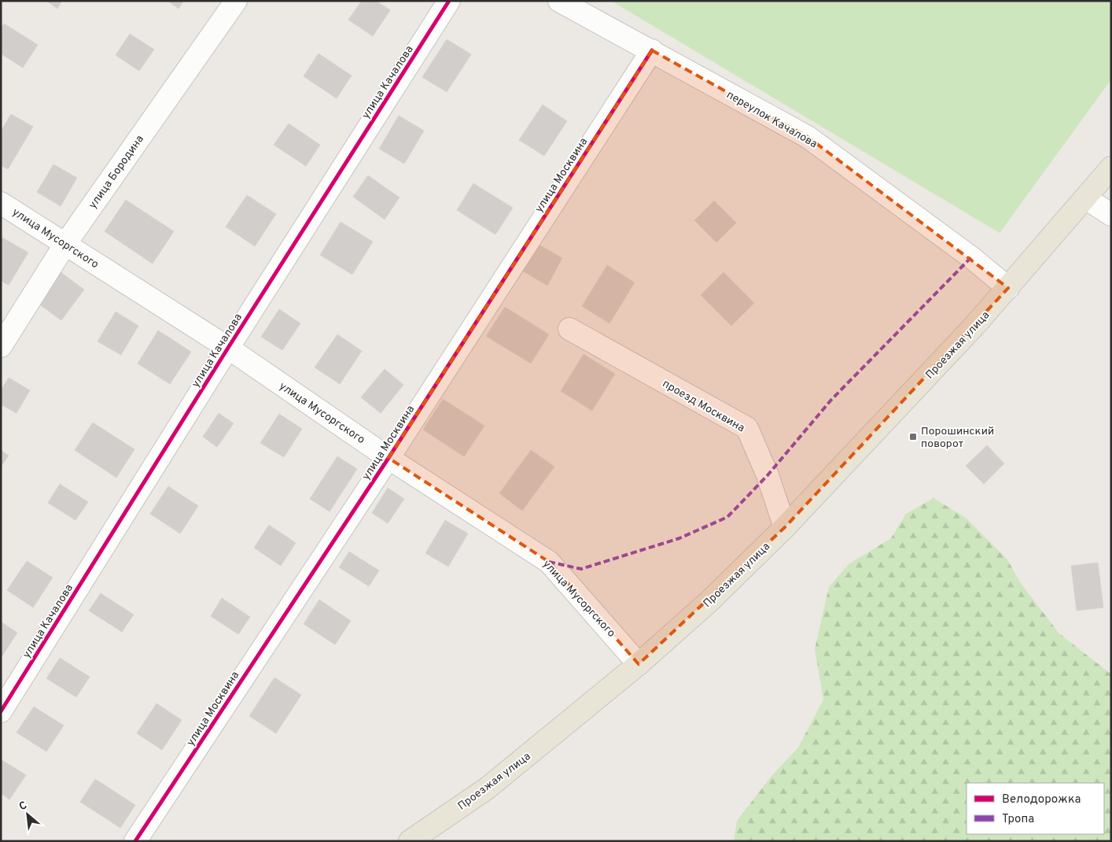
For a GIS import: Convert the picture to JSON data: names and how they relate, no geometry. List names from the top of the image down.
{
  "streets": {
    "main road": ["Проезжая улица"],
    "street": [
      "улица Качалова",
      "переулок Качалова",
      "улица Бородина",
      "улица Москвина",
      "улица Мусоргского",
      "проезд Москвина"
    ]
  },
  "crossings": [
    ["улица Качалова", "улица Мусоргского"],
    ["переулок Качалова", "улица Москвина"],
    ["переулок Качалова", "Проезжая улица"],
    ["улица Бородина", "улица Мусоргского"],
    ["улица Москвина", "улица Мусоргского"],
    ["улица Мусоргского", "Проезжая улица"],
    ["Проезжая улица", "проезд Москвина"]
  ],
  "places": {
    "transit": ["Порошинский поворот"]
  },
  "legend": ["Велодорожка", "Тропа"],
  "north": "top left"
}
